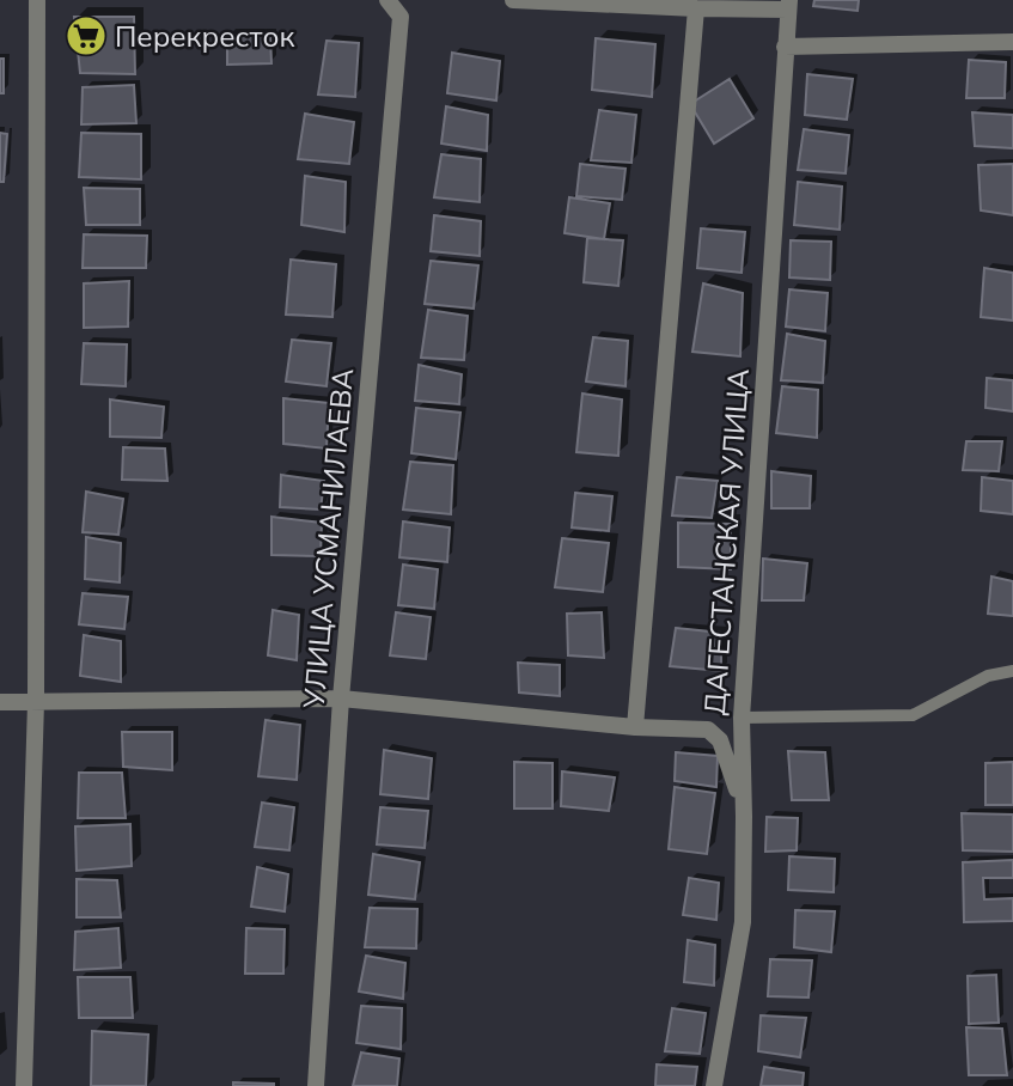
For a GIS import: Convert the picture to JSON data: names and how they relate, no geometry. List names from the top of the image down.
{
  "streets": {
    "street": ["УЛИЦА УСМАНИЛАЕВА", "ДАГЕСТАНСКАЯ УЛИЦА"]
  },
  "places": {
    "supermarket": ["Перекресток"]
  }
}
